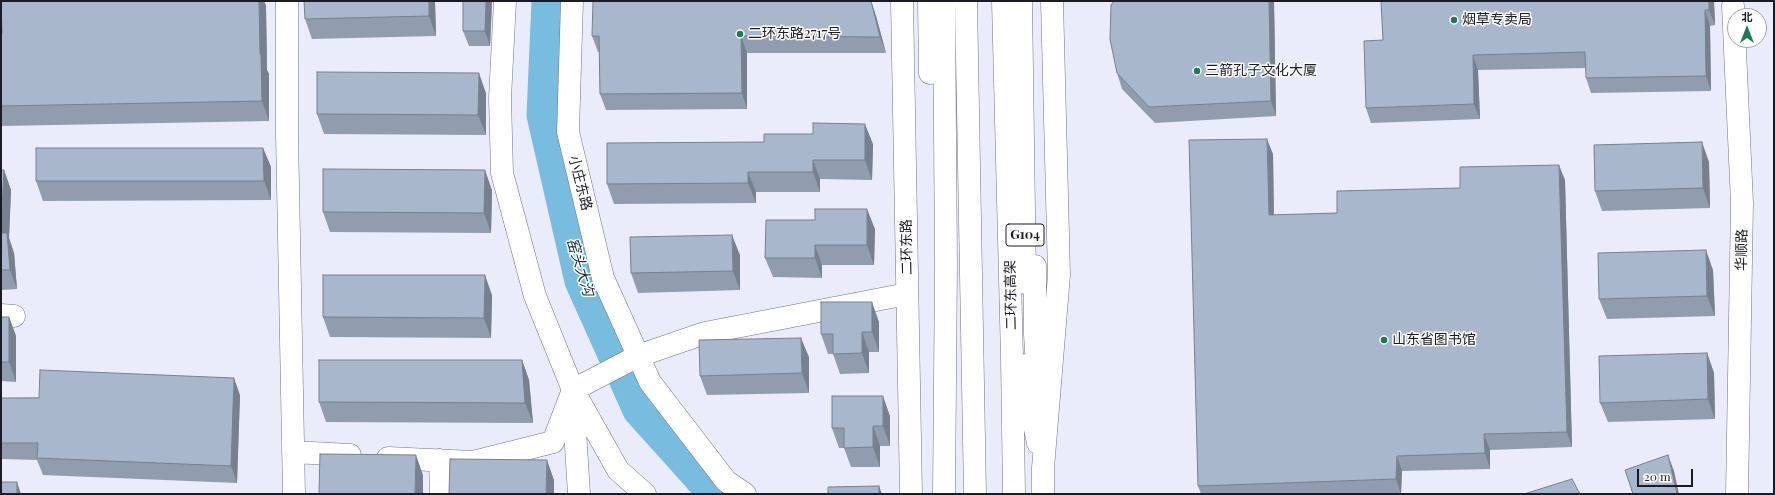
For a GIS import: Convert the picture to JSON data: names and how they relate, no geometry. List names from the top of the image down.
{
  "streets": {
    "main road": [
      "小庄东路",
      "G104",
      "二环东路",
      "华顺路",
      "二环东高架"
    ]
  },
  "water": ["窑头大沟"],
  "places": [
    "烟草专卖局",
    "二环东路2717号",
    "三箭孔子文化大厦",
    "山东省图书馆"
  ],
  "scale_bar": "20 m",
  "north": "top"
}
